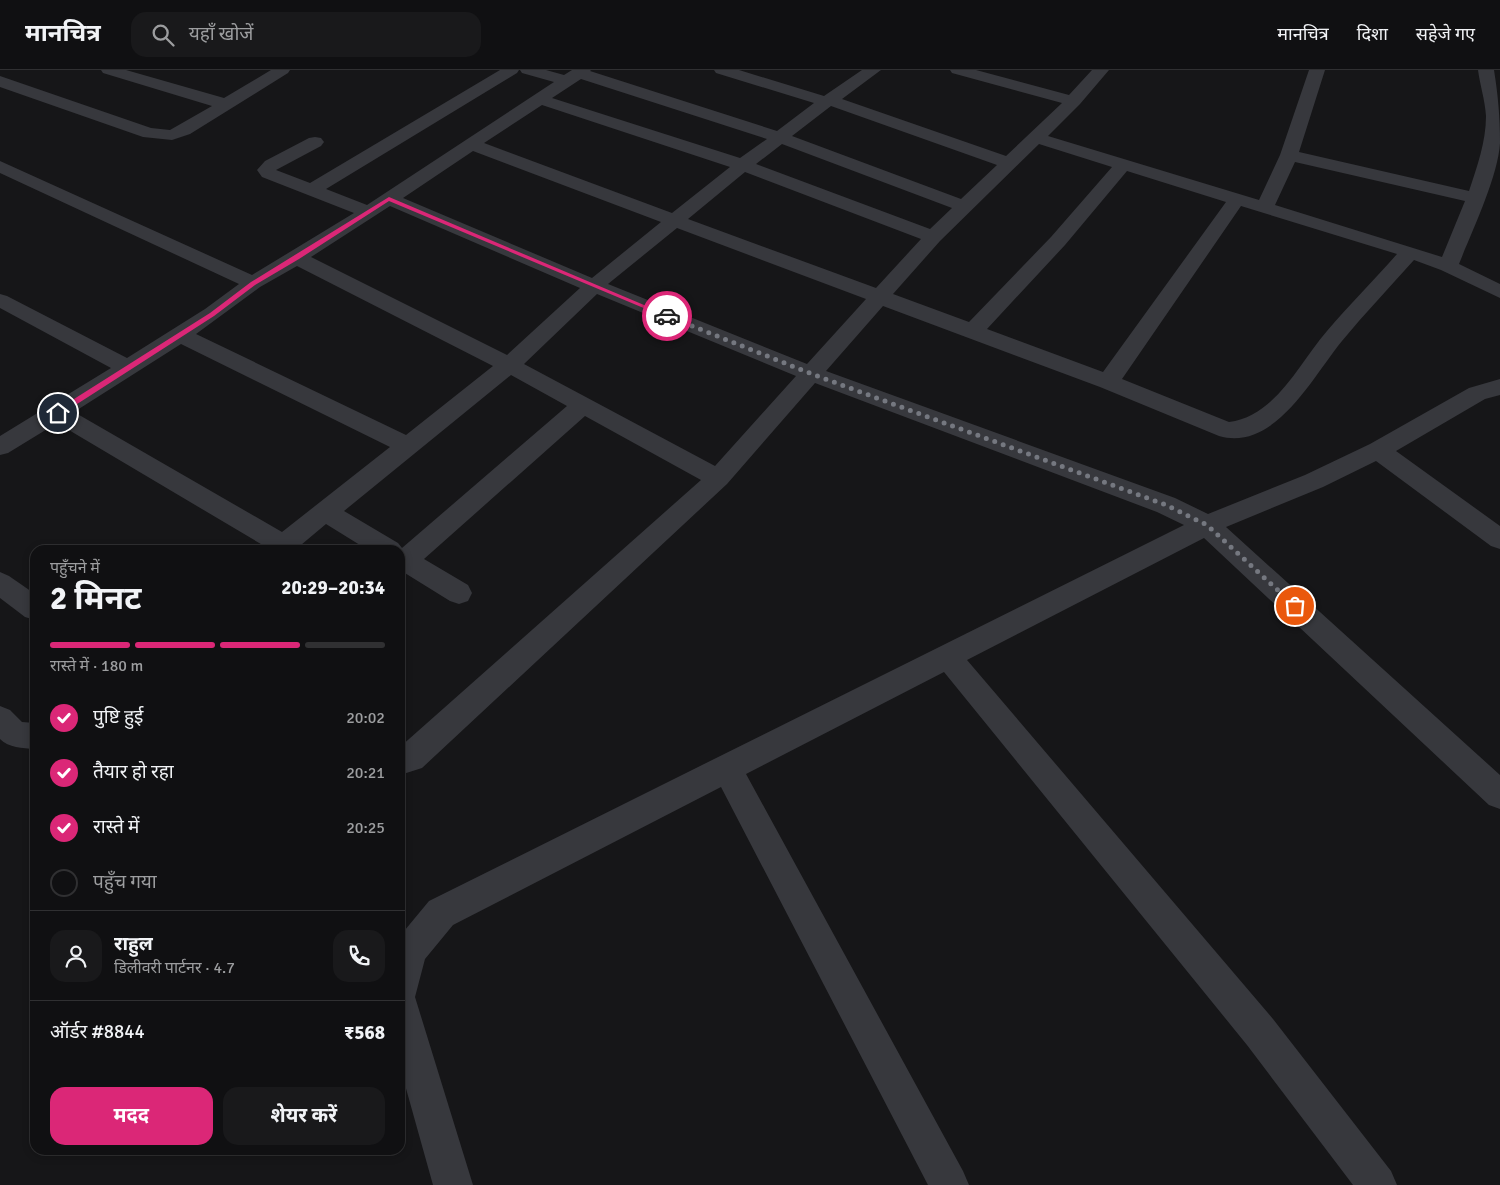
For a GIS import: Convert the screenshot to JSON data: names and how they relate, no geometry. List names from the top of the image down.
{
  "page": {
    "header": "मानचित्र",
    "search": "यहाँ खोजें",
    "nav": ["मानचित्र", "दिशा", "सहेजे गए"],
    "heading": ["2 मिनट", "पहुँचने में", "20:29–20:34"],
    "panel": [
      "राहुल",
      "डिलीवरी पार्टनर · 4.7",
      "ऑर्डर #8844",
      "₹568"
    ],
    "bar": "रास्ते में · 180 m",
    "list": [
      ["पुष्टि हुई", "20:02"],
      ["तैयार हो रहा", "20:21"],
      ["रास्ते में", "20:25"],
      "पहुँच गया"
    ],
    "buttons": ["मदद", "शेयर करें"]
  }
}
